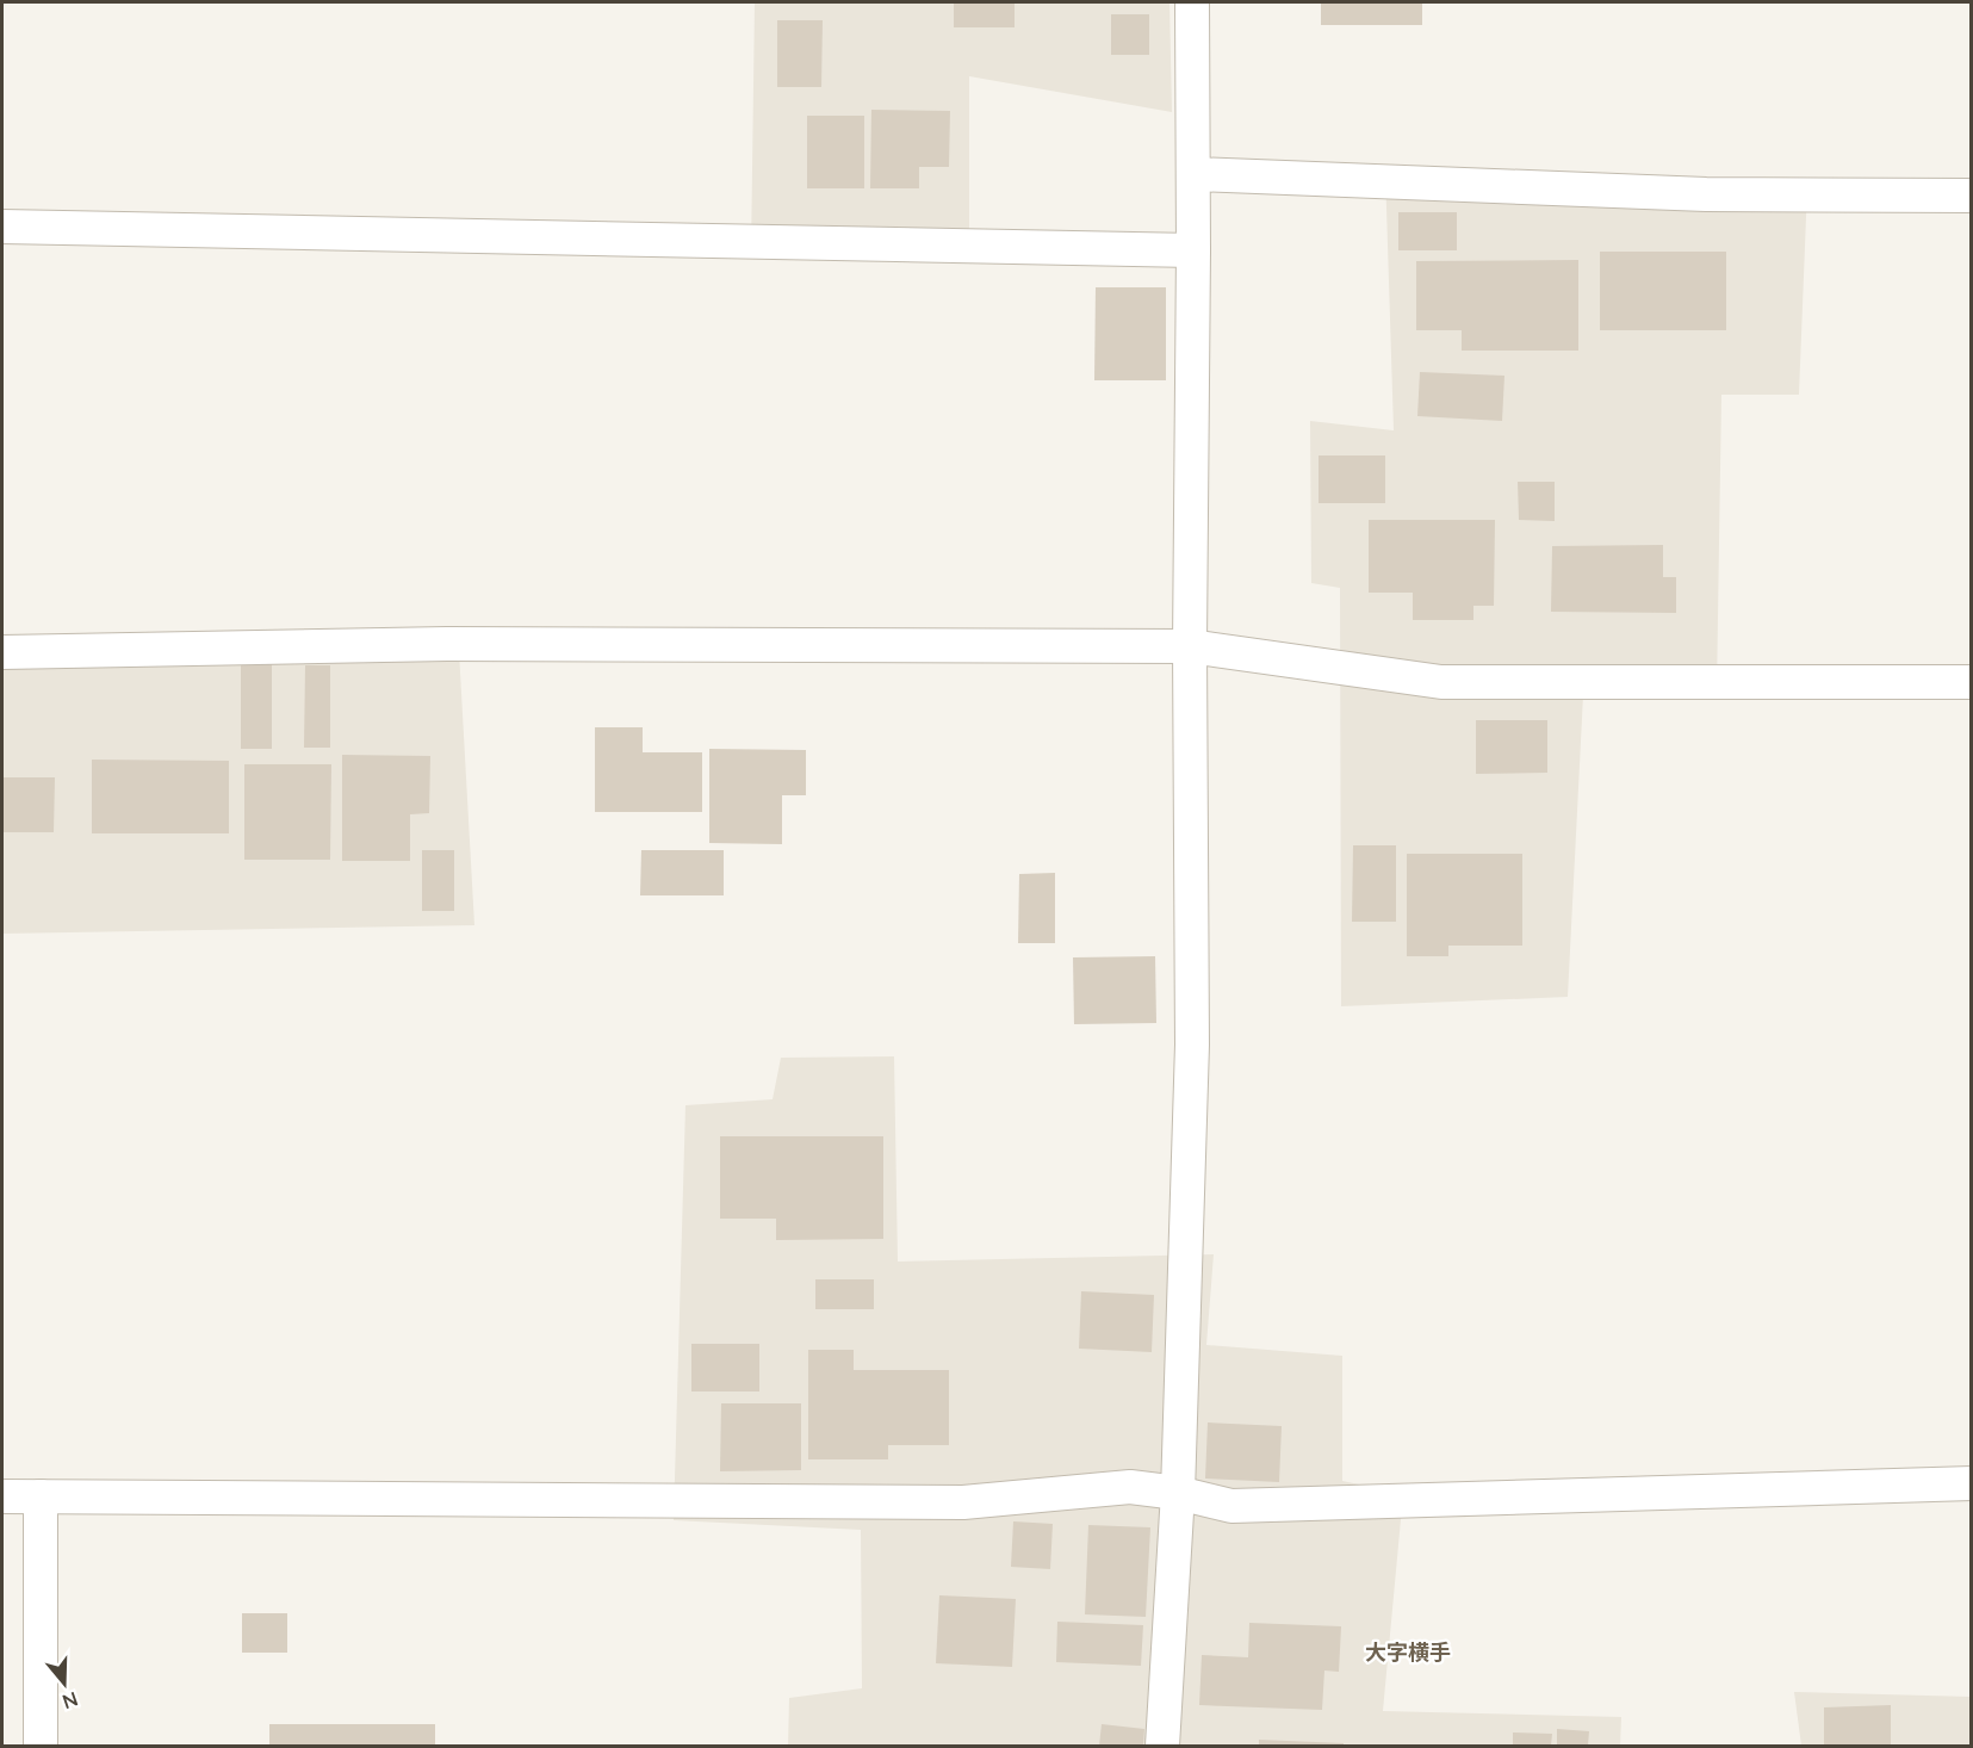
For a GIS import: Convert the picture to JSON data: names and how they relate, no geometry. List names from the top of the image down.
{
  "districts": ["大字横手"],
  "north": "bottom"
}
